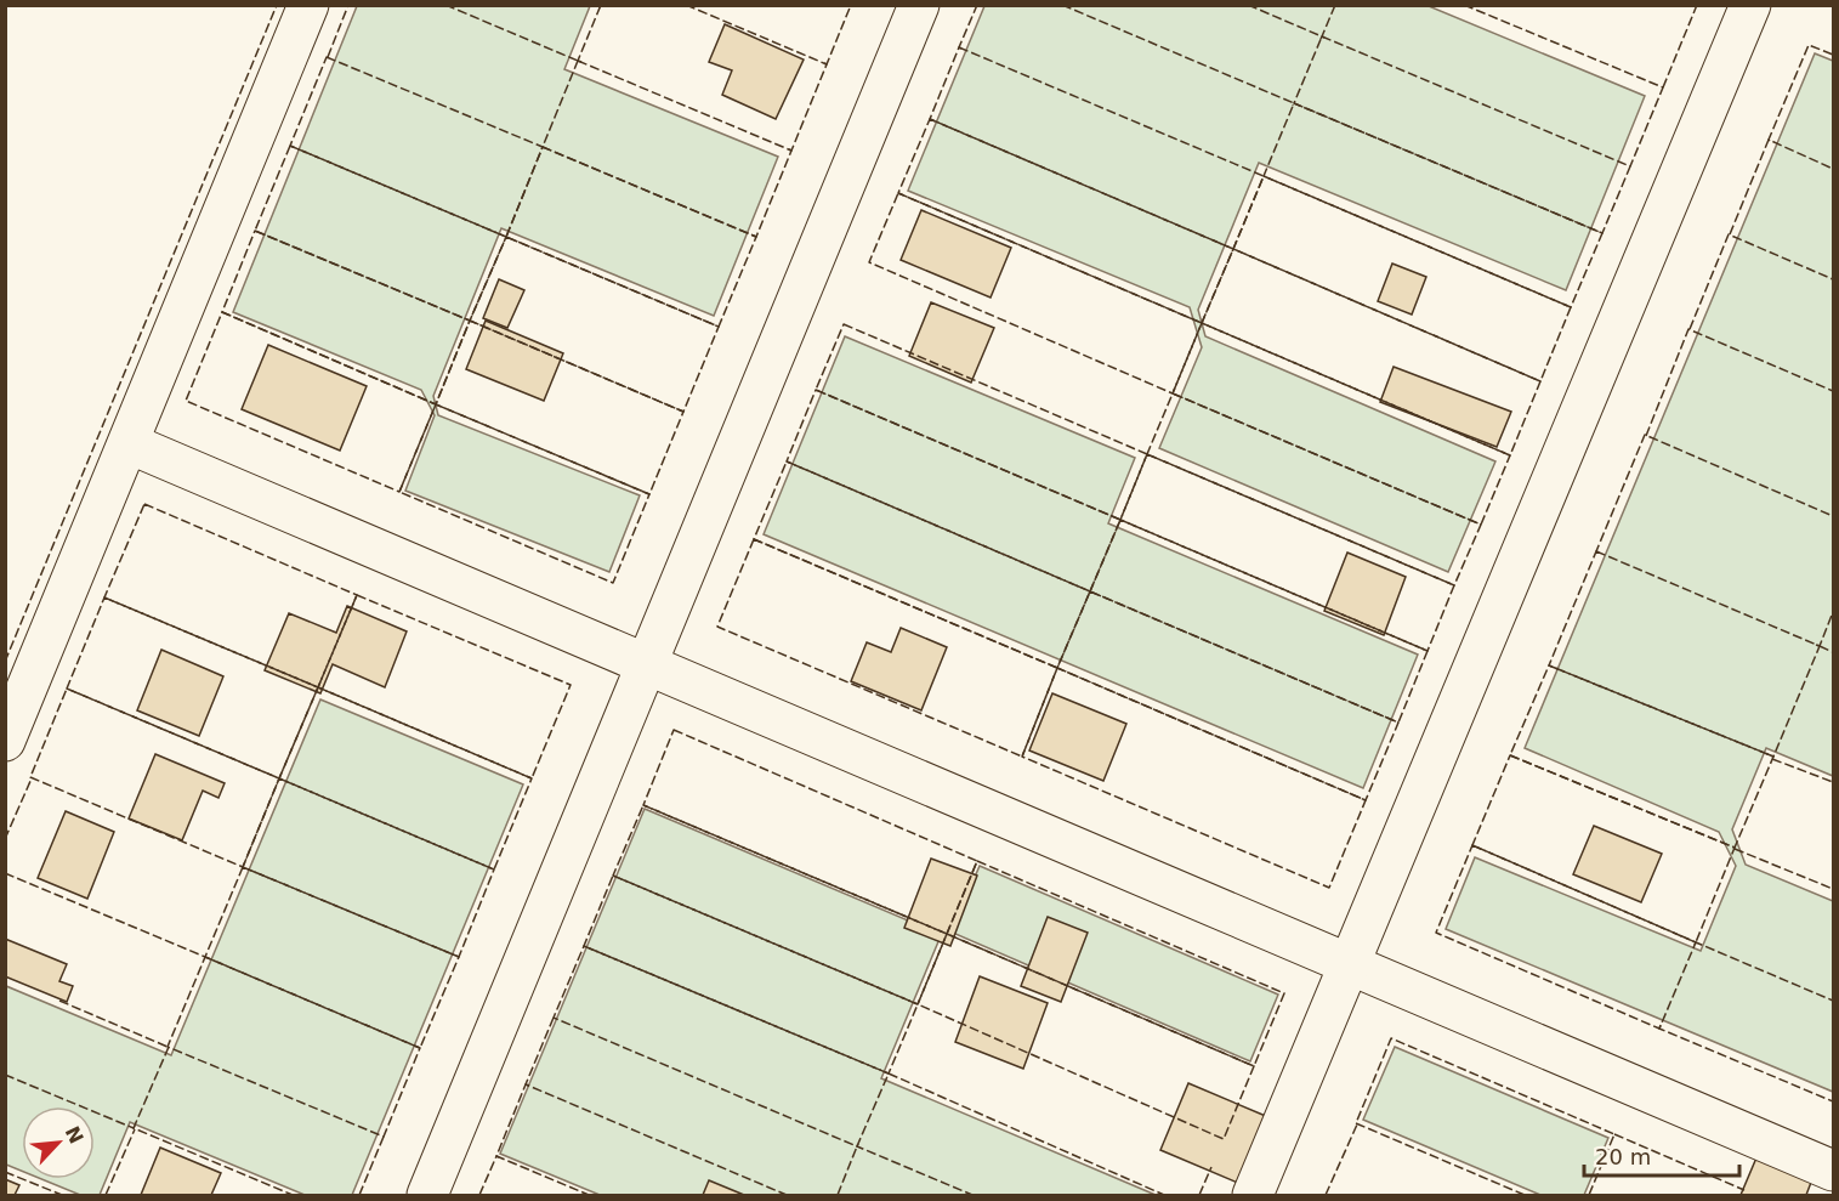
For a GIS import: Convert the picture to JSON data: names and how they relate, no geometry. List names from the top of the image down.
{
  "scale_bar": "20 m",
  "north": "top right"
}
